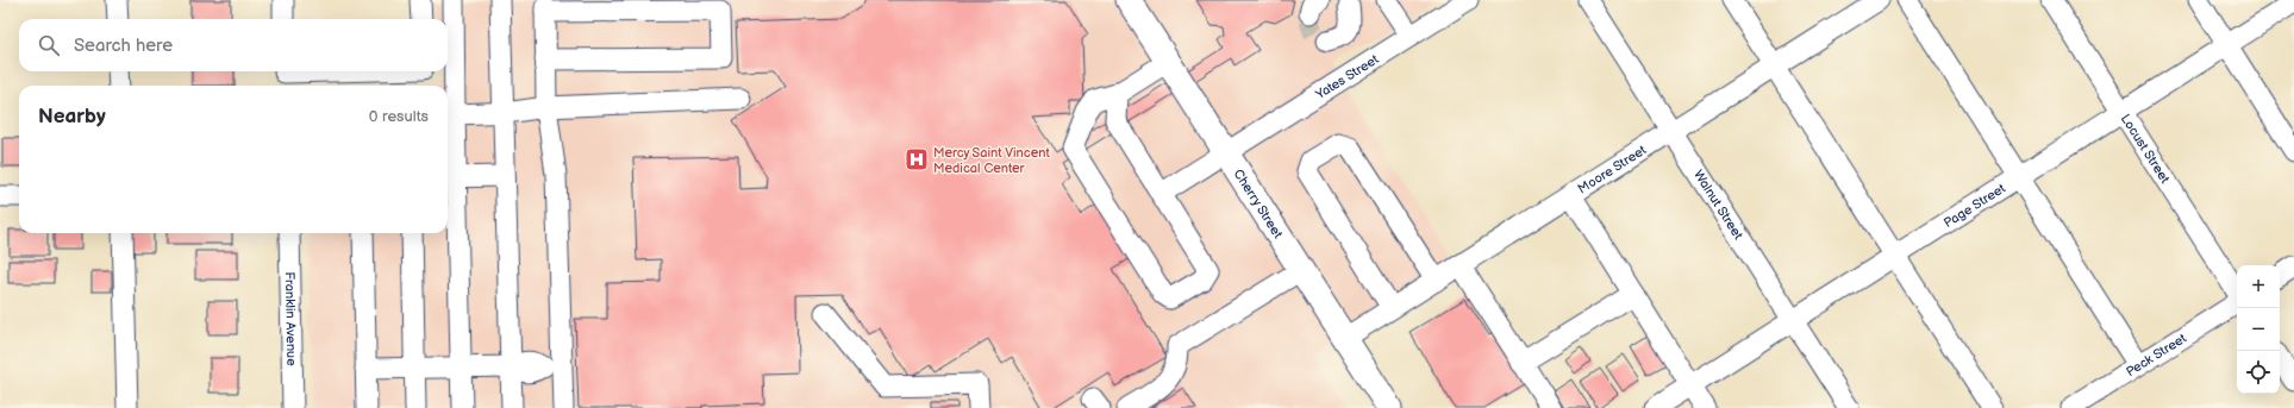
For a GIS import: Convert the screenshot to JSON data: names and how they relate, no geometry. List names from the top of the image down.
{
  "streets": {
    "main road": ["Cherry Street"],
    "street": [
      "Yates Street",
      "Locust Street",
      "Moore Street",
      "Walnut Street",
      "Page Street",
      "Franklin Avenue",
      "Peck Street"
    ]
  },
  "crossings": [
    ["Yates Street", "Cherry Street"],
    ["Locust Street", "Page Street"],
    ["Moore Street", "Cherry Street"],
    ["Moore Street", "Walnut Street"],
    ["Walnut Street", "Page Street"]
  ],
  "places": {
    "hospital": ["Mercy Saint Vincent Medical Center"]
  },
  "page": {
    "search": "Search here",
    "heading": ["Nearby", "0 results"],
    "map_buttons": ["+", "−"]
  }
}
